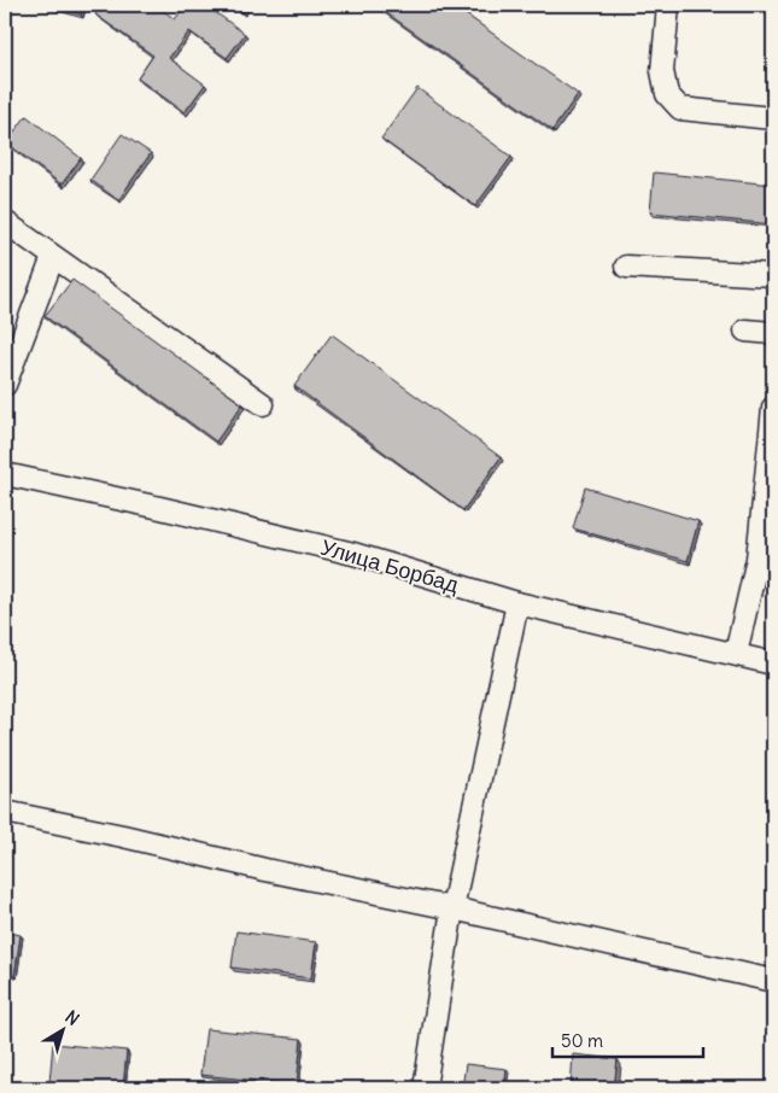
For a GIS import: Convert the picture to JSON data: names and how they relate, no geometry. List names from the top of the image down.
{
  "streets": {
    "street": ["Улица Борбад"]
  },
  "scale_bar": "50 m",
  "north": "top right"
}
